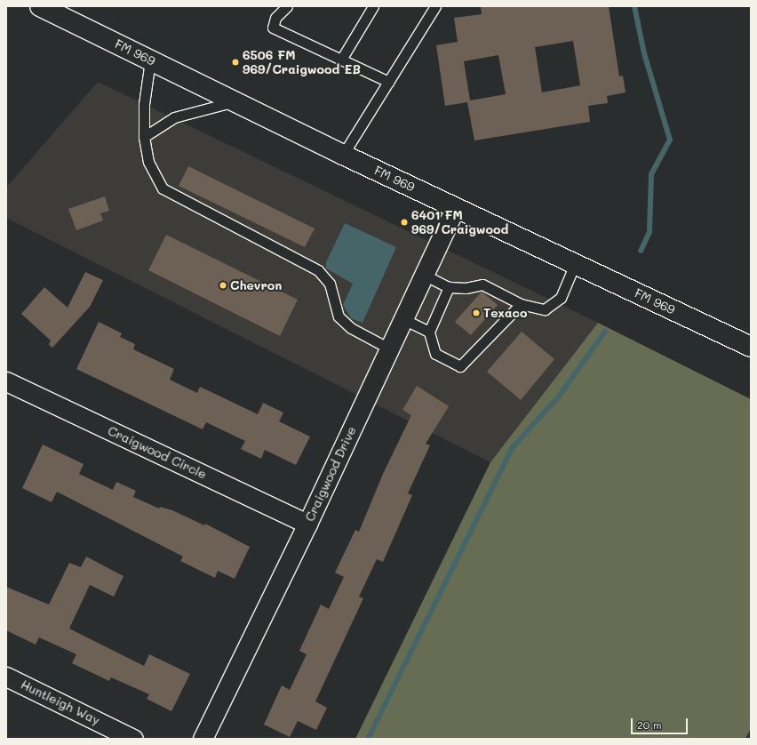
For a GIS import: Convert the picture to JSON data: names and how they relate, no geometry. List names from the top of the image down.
{
  "streets": {
    "main road": ["FM 969"],
    "street": ["Craigwood Circle", "Craigwood Drive", "Huntleigh Way"]
  },
  "crossings": [
    ["FM 969", "Craigwood Drive"],
    ["Craigwood Circle", "Craigwood Drive"]
  ],
  "places": [
    "6506 FM 969/Craigwood EB",
    "6401 FM 969/Craigwood",
    "Chevron",
    "Texaco"
  ],
  "scale_bar": "20 m"
}
